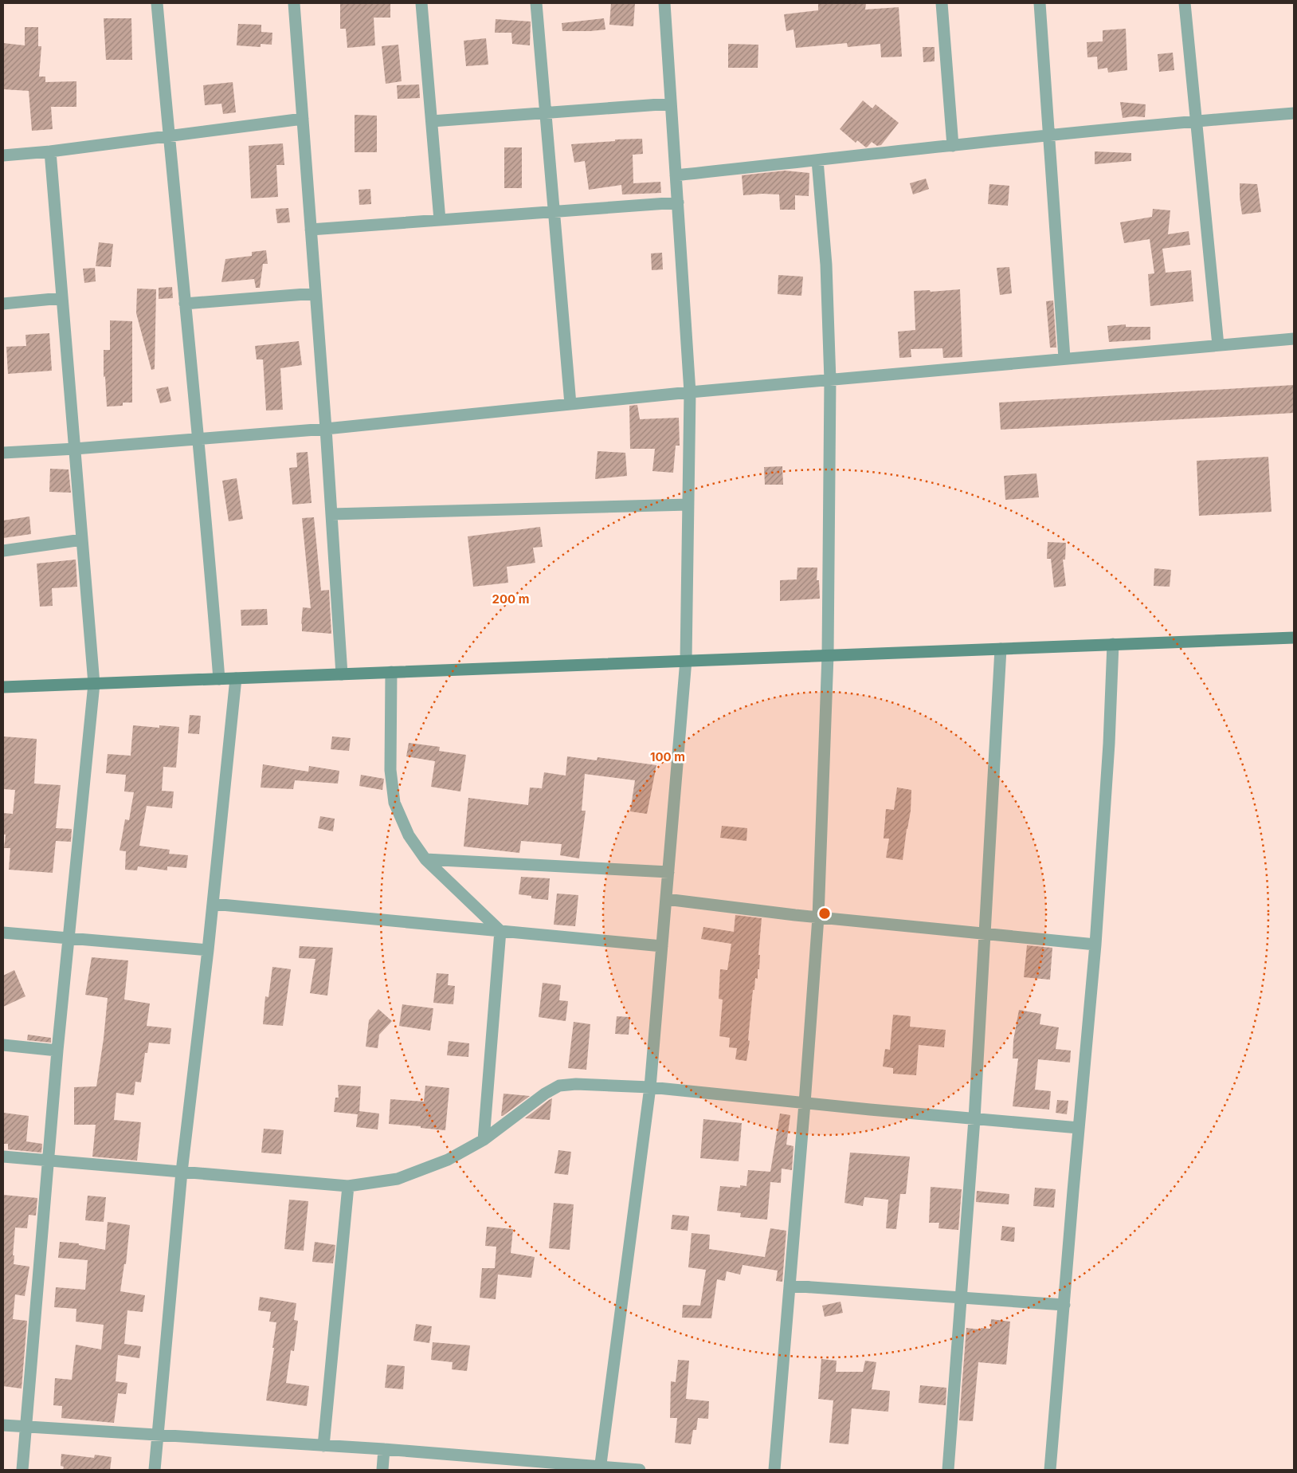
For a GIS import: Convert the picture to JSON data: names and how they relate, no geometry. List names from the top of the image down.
{
  "rings": ["200 m", "100 m"]
}
